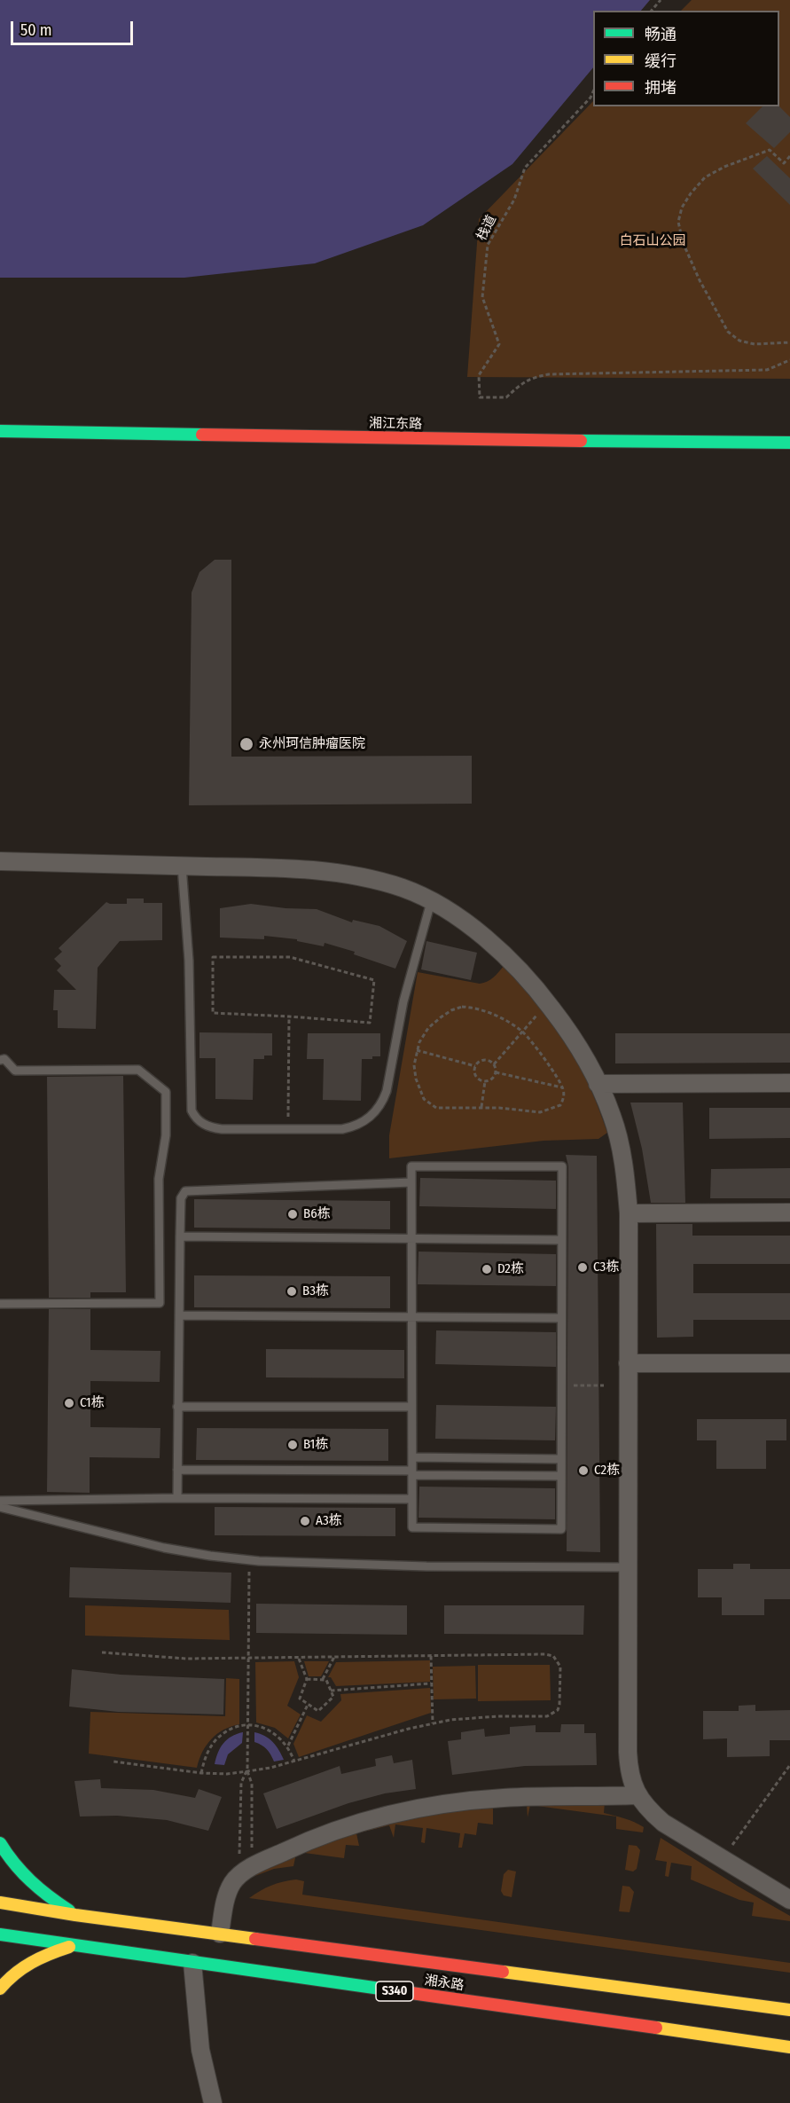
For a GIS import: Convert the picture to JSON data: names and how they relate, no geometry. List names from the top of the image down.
{
  "streets": {
    "main road": ["湘江东路", "湘永路", "S340"],
    "path": ["栈道"]
  },
  "parks": ["白石山公园"],
  "places": [
    "永州珂信肿瘤医院",
    "B6栋",
    "C3栋",
    "D2栋",
    "B3栋",
    "C1栋",
    "B1栋",
    "C2栋",
    "A3栋"
  ],
  "legend": ["畅通", "缓行", "拥堵"],
  "scale_bar": "50 m"
}
